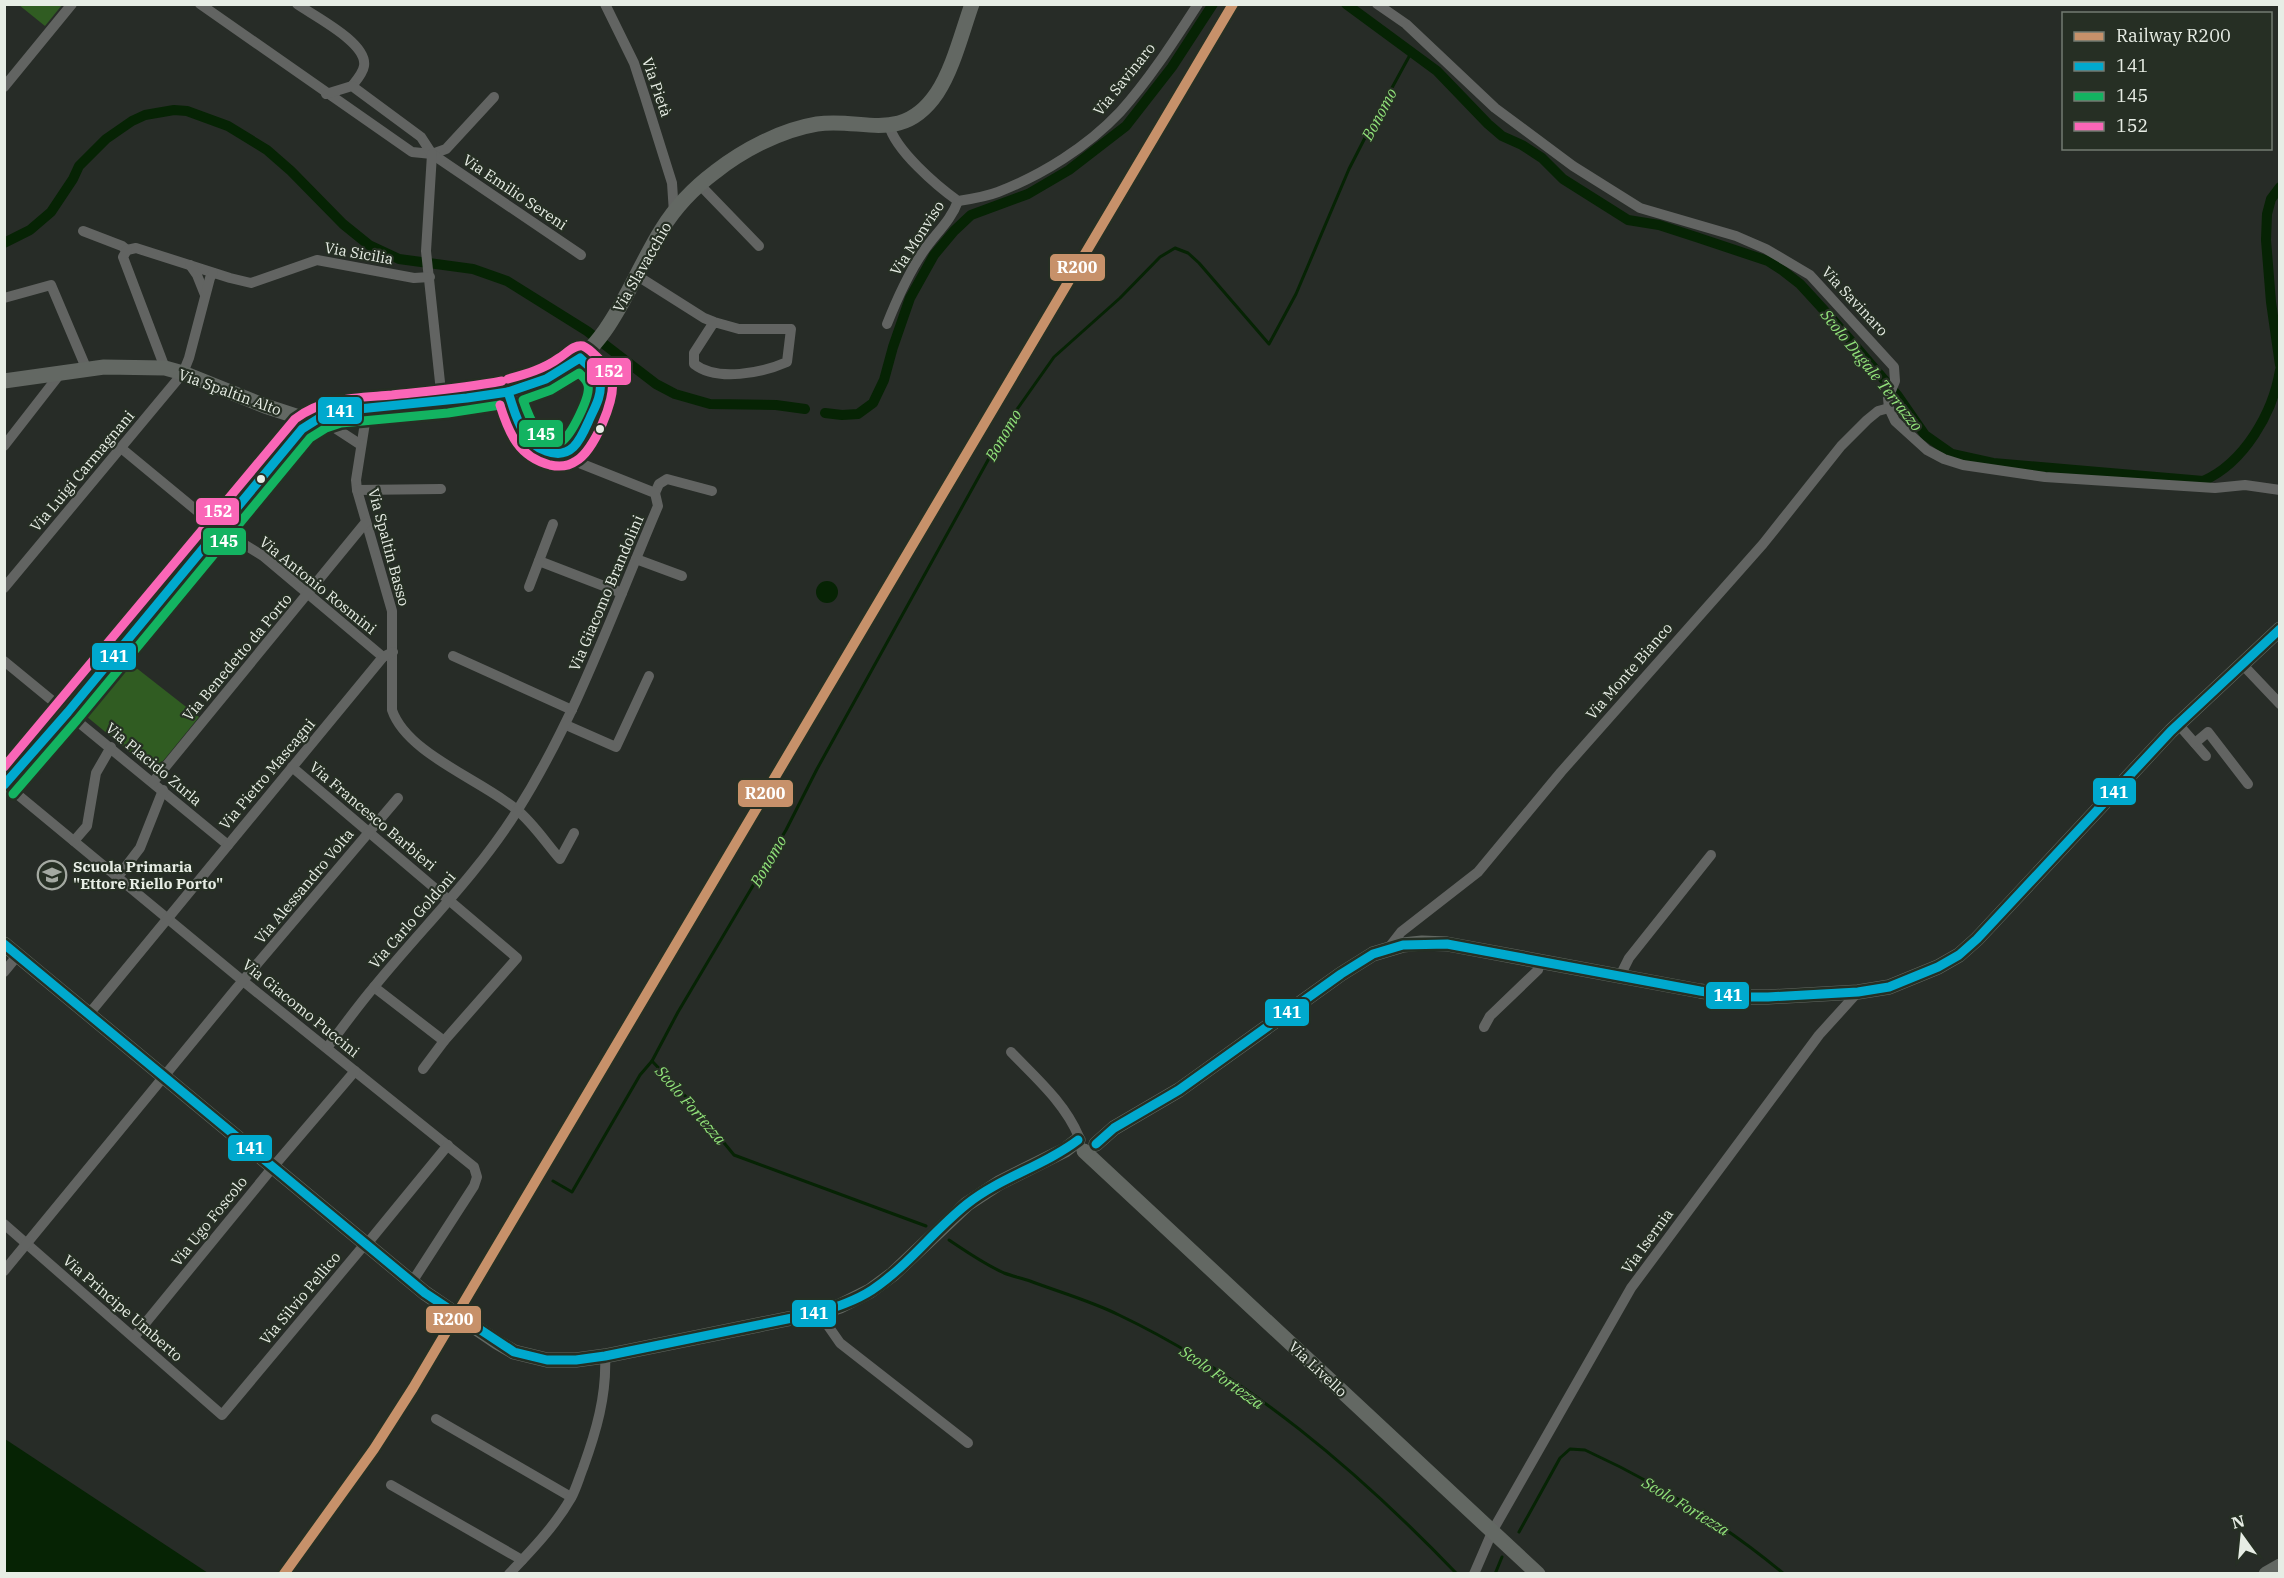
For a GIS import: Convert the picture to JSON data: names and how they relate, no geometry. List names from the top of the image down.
{
  "streets": {
    "main road": ["Via Slavacchio", "Via Spaltin Alto", "Via Livello"],
    "street": [
      "Via Savinaro",
      "Via Pietà",
      "Via Emilio Sereni",
      "Via Monviso",
      "Via Sicilia",
      "Via Luigi Carmagnani",
      "Via Spaltin Basso",
      "Via Antonio Rosmini",
      "Via Giacomo Brandolini",
      "Via Benedetto da Porto",
      "Via Monte Bianco",
      "Via Placido Zurla",
      "Via Pietro Mascagni",
      "Via Francesco Barbieri",
      "Via Alessandro Volta",
      "Via Carlo Goldoni",
      "Via Giacomo Puccini",
      "Via Ugo Foscolo",
      "Via Isernia",
      "Via Silvio Pellico",
      "Via Principe Umberto"
    ]
  },
  "crossings": [
    ["Via Savinaro", "Via Monviso"],
    ["Via Savinaro", "Via Monte Bianco"],
    ["Via Pietà", "Via Slavacchio"],
    ["Via Slavacchio", "Via Spaltin Alto"],
    ["Via Slavacchio", "Via Spaltin Basso"],
    ["Via Spaltin Alto", "Via Luigi Carmagnani"],
    ["Via Luigi Carmagnani", "Via Antonio Rosmini"],
    ["Via Spaltin Basso", "Via Antonio Rosmini"],
    ["Via Spaltin Basso", "Via Giacomo Brandolini"],
    ["Via Spaltin Basso", "Via Benedetto da Porto"],
    ["Via Spaltin Basso", "Via Pietro Mascagni"],
    ["Via Spaltin Basso", "Via Carlo Goldoni"],
    ["Via Antonio Rosmini", "Via Benedetto da Porto"],
    ["Via Antonio Rosmini", "Via Pietro Mascagni"],
    ["Via Giacomo Brandolini", "Via Carlo Goldoni"],
    ["Via Benedetto da Porto", "Via Placido Zurla"],
    ["Via Placido Zurla", "Via Pietro Mascagni"],
    ["Via Pietro Mascagni", "Via Francesco Barbieri"],
    ["Via Pietro Mascagni", "Via Giacomo Puccini"],
    ["Via Francesco Barbieri", "Via Alessandro Volta"],
    ["Via Francesco Barbieri", "Via Carlo Goldoni"],
    ["Via Alessandro Volta", "Via Giacomo Puccini"],
    ["Via Alessandro Volta", "Via Principe Umberto"],
    ["Via Carlo Goldoni", "Via Giacomo Puccini"],
    ["Via Giacomo Puccini", "Via Ugo Foscolo"],
    ["Via Giacomo Puccini", "Via Silvio Pellico"],
    ["Via Ugo Foscolo", "Via Principe Umberto"],
    ["Via Isernia", "Via Livello"],
    ["Via Silvio Pellico", "Via Principe Umberto"]
  ],
  "water": ["Bonomo", "Scolo Dugale Terrazzo", "Scolo Fortezza"],
  "places": {
    "school or university": ["Scuola Primaria \"Ettore Riello Porto\""]
  },
  "lines": [
    "rail line R200",
    "transit line 152",
    "transit line 141",
    "transit line 145"
  ],
  "legend": [
    "Railway R200",
    "141",
    "145",
    "152"
  ],
  "north": "top"
}
